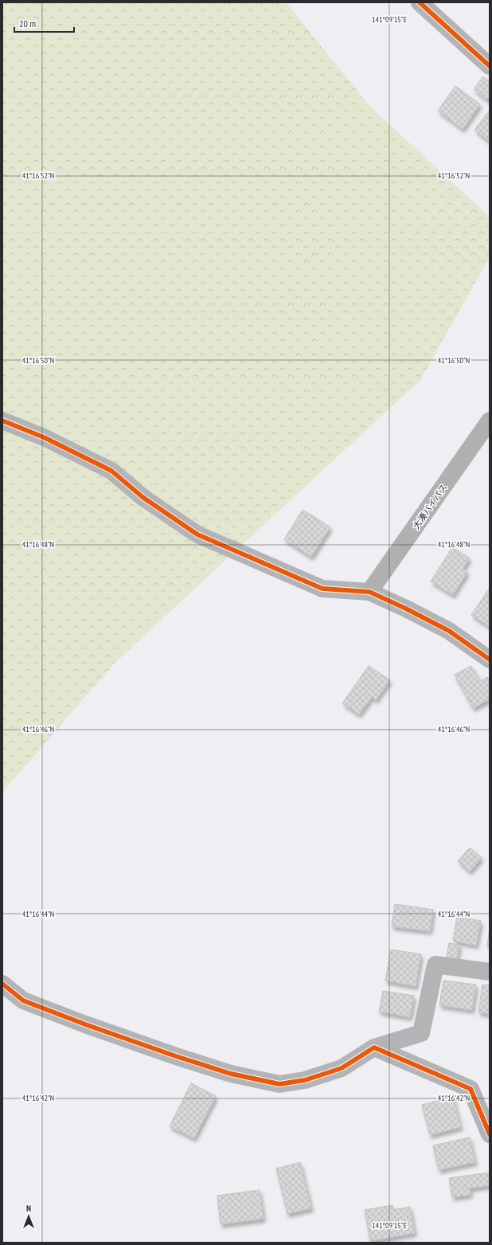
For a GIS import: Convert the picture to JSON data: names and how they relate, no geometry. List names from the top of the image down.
{
  "streets": {
    "highway": ["大湊バイパス"]
  },
  "scale_bar": "20 m",
  "north": "top",
  "coordinates": [
    "141°09'15\"E",
    "41°16'52\"N",
    "41°16'50\"N",
    "41°16'48\"N",
    "41°16'46\"N",
    "41°16'44\"N",
    "41°16'42\"N"
  ]
}
